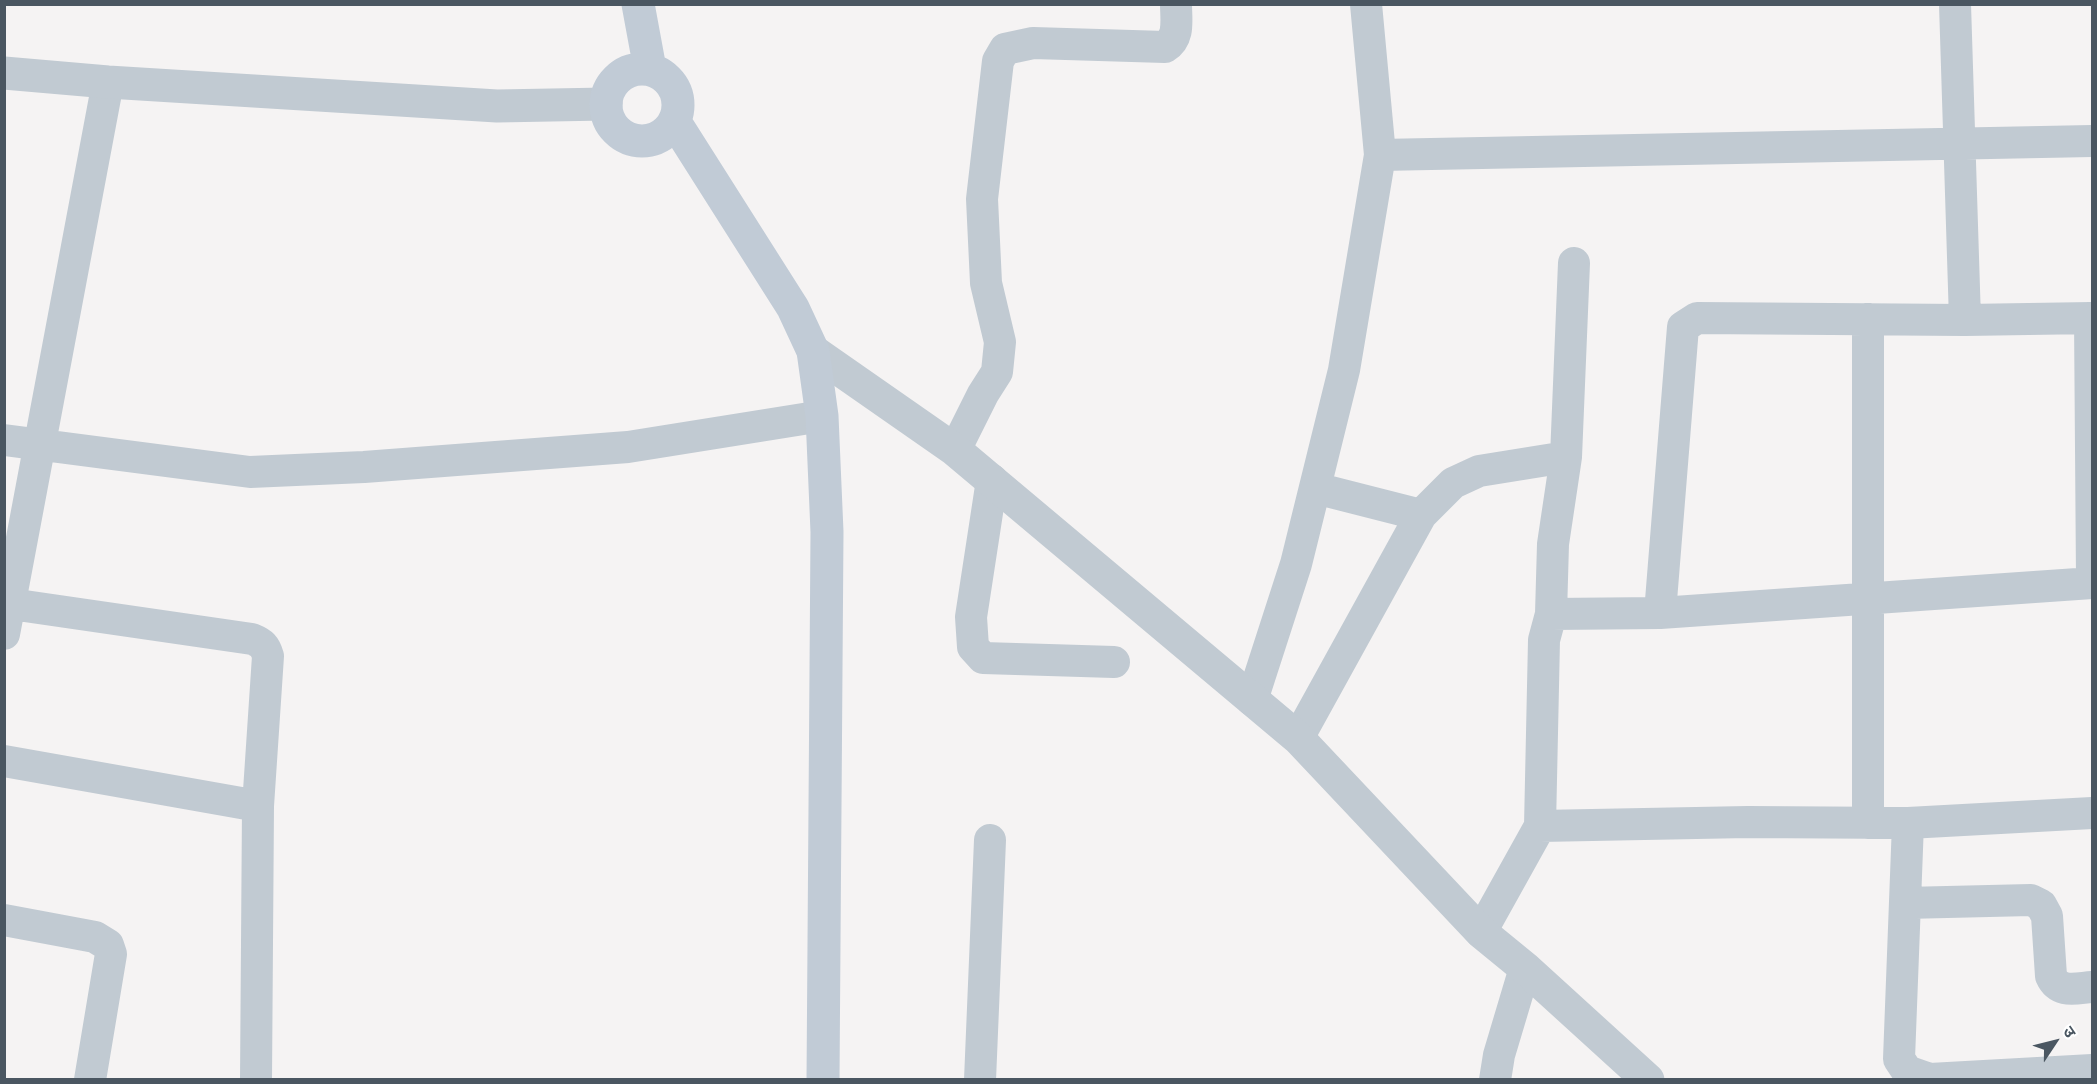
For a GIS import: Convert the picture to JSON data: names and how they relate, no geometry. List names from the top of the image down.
{
  "north": "top right"
}
